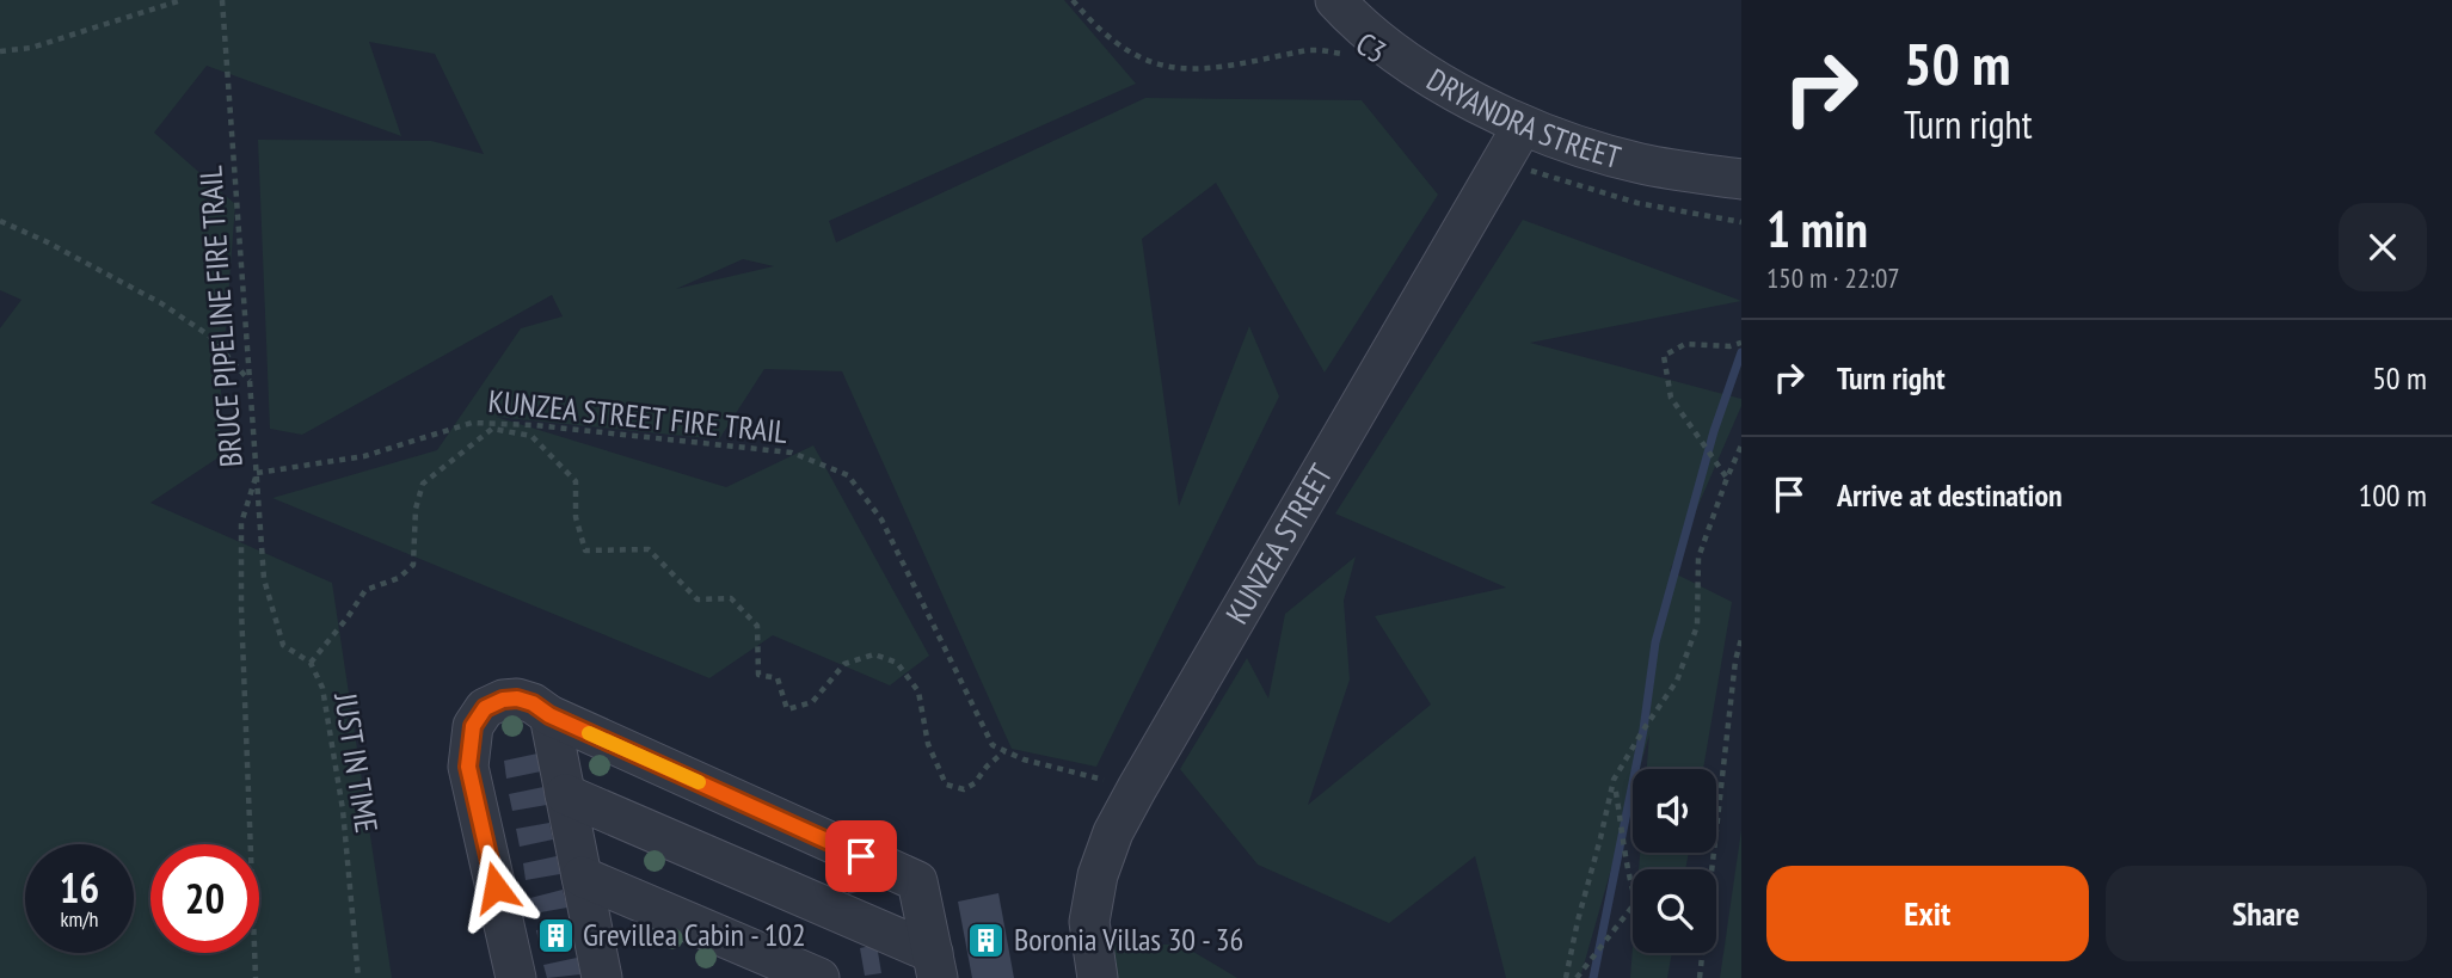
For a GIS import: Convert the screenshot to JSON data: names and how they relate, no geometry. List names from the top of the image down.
{
  "streets": {
    "street": ["DRYANDRA STREET", "KUNZEA STREET"],
    "path": [
      "C3",
      "BRUCE PIPELINE FIRE TRAIL",
      "KUNZEA STREET FIRE TRAIL",
      "JUST IN TIME"
    ]
  },
  "crossings": [
    ["DRYANDRA STREET", "KUNZEA STREET"],
    ["BRUCE PIPELINE FIRE TRAIL", "KUNZEA STREET FIRE TRAIL"],
    ["BRUCE PIPELINE FIRE TRAIL", "JUST IN TIME"],
    ["KUNZEA STREET FIRE TRAIL", "JUST IN TIME"]
  ],
  "places": {
    "building": ["Grevillea Cabin - 102", "Boronia Villas 30 - 36"]
  },
  "page": {
    "turn": ["50 m", "Turn right"],
    "heading": ["1 min", "150 m · 22:07"],
    "list": [
      {
        "name": "Turn right",
        "value": "50 m"
      },
      {
        "name": "Arrive at destination",
        "value": "100 m"
      }
    ],
    "speed": "16 km/h",
    "limit": "20",
    "buttons": ["Exit", "Share"]
  }
}
